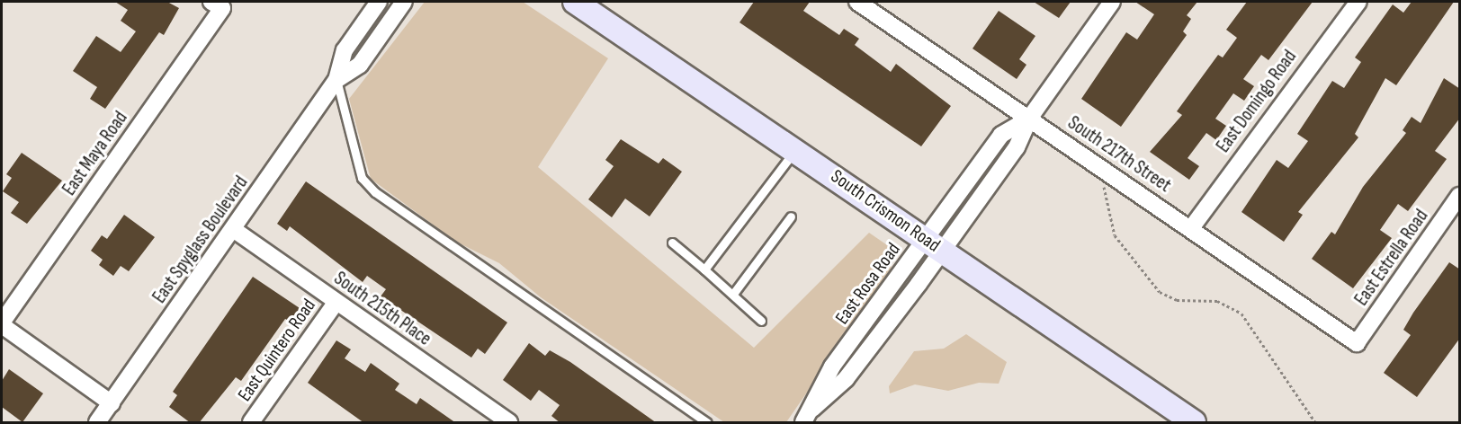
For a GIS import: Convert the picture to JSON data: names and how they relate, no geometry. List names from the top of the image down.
{
  "streets": {
    "street": [
      "East Domingo Road",
      "East Maya Road",
      "South 217th Street",
      "South Crismon Road",
      "East Spyglass Boulevard",
      "East Estrella Road",
      "East Rosa Road",
      "South 215th Place",
      "East Quintero Road"
    ]
  },
  "crossings": [
    ["East Domingo Road", "South 217th Street"],
    ["South 217th Street", "East Estrella Road"],
    ["South 217th Street", "East Rosa Road"],
    ["South Crismon Road", "East Rosa Road"],
    ["East Spyglass Boulevard", "South 215th Place"],
    ["South 215th Place", "East Quintero Road"]
  ]
}
